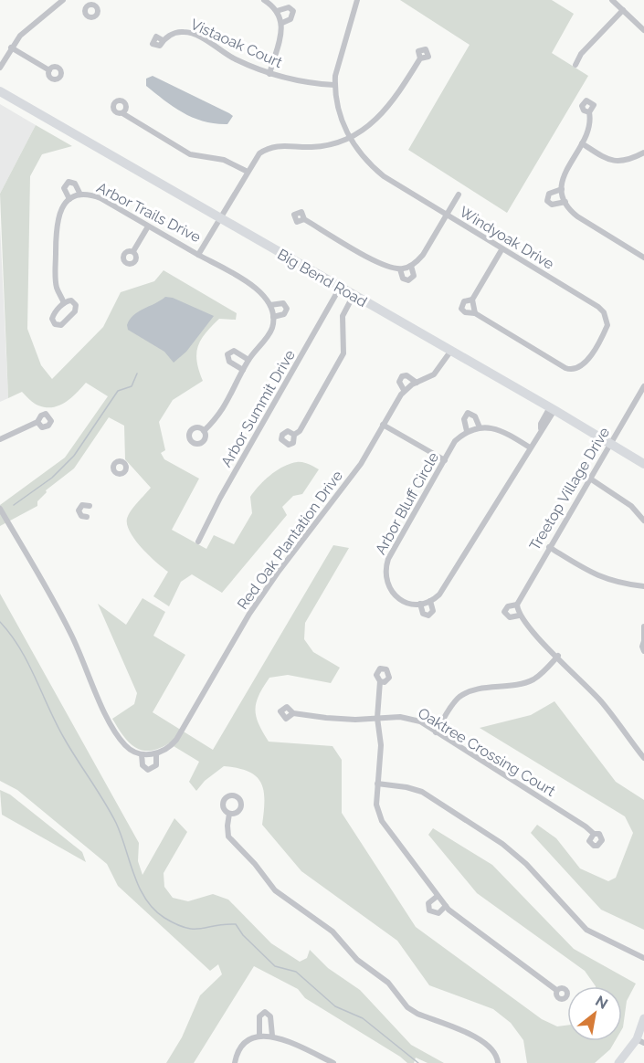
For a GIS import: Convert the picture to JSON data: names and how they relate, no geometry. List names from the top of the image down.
{
  "streets": {
    "main road": ["Big Bend Road"],
    "street": [
      "Vistaoak Court",
      "Arbor Trails Drive",
      "Windyoak Drive",
      "Arbor Summit Drive",
      "Treetop Village Drive",
      "Arbor Bluff Circle",
      "Red Oak Plantation Drive",
      "Oaktree Crossing Court"
    ]
  },
  "crossings": [
    ["Vistaoak Court", "Windyoak Drive"],
    ["Arbor Trails Drive", "Windyoak Drive"],
    ["Arbor Trails Drive", "Big Bend Road"],
    ["Big Bend Road", "Arbor Summit Drive"],
    ["Big Bend Road", "Treetop Village Drive"],
    ["Big Bend Road", "Arbor Bluff Circle"],
    ["Big Bend Road", "Red Oak Plantation Drive"]
  ],
  "north": "top right"
}
